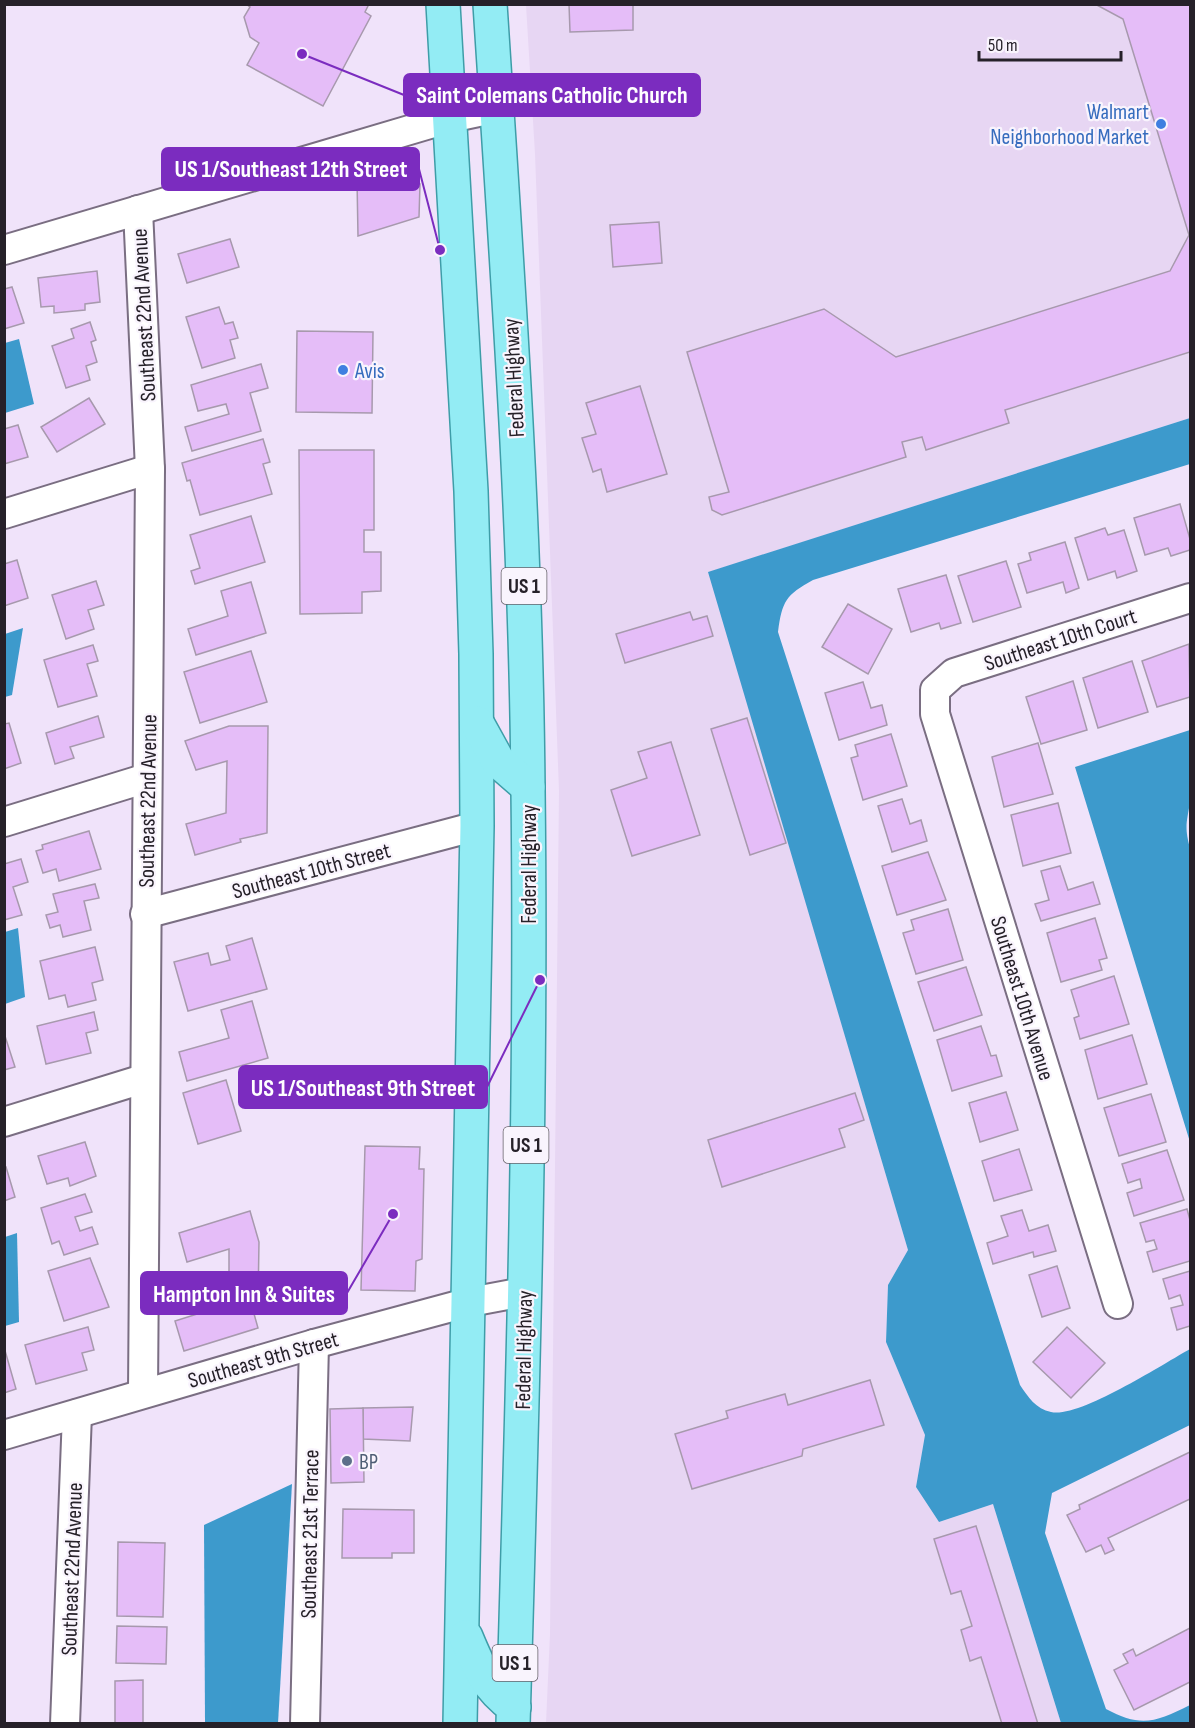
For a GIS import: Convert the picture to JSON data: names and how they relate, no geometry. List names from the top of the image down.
{
  "streets": {
    "main road": ["Federal Highway", "US 1"],
    "street": [
      "Southeast 22nd Avenue",
      "Southeast 10th Court",
      "Southeast 10th Street",
      "Southeast 10th Avenue",
      "Southeast 9th Street",
      "Southeast 21st Terrace"
    ]
  },
  "crossings": [
    ["Southeast 22nd Avenue", "Southeast 10th Street"],
    ["Southeast 22nd Avenue", "Southeast 9th Street"],
    ["Federal Highway", "Southeast 9th Street"],
    ["US 1", "Southeast 10th Street"],
    ["US 1", "Southeast 9th Street"],
    ["Southeast 10th Court", "Southeast 10th Avenue"],
    ["Southeast 9th Street", "Southeast 21st Terrace"]
  ],
  "places": [
    "Saint Colemans Catholic Church",
    "Walmart Neighborhood Market",
    "US 1/Southeast 12th Street",
    "Avis",
    "US 1/Southeast 9th Street",
    "Hampton Inn & Suites",
    "BP"
  ],
  "scale_bar": "50 m"
}
